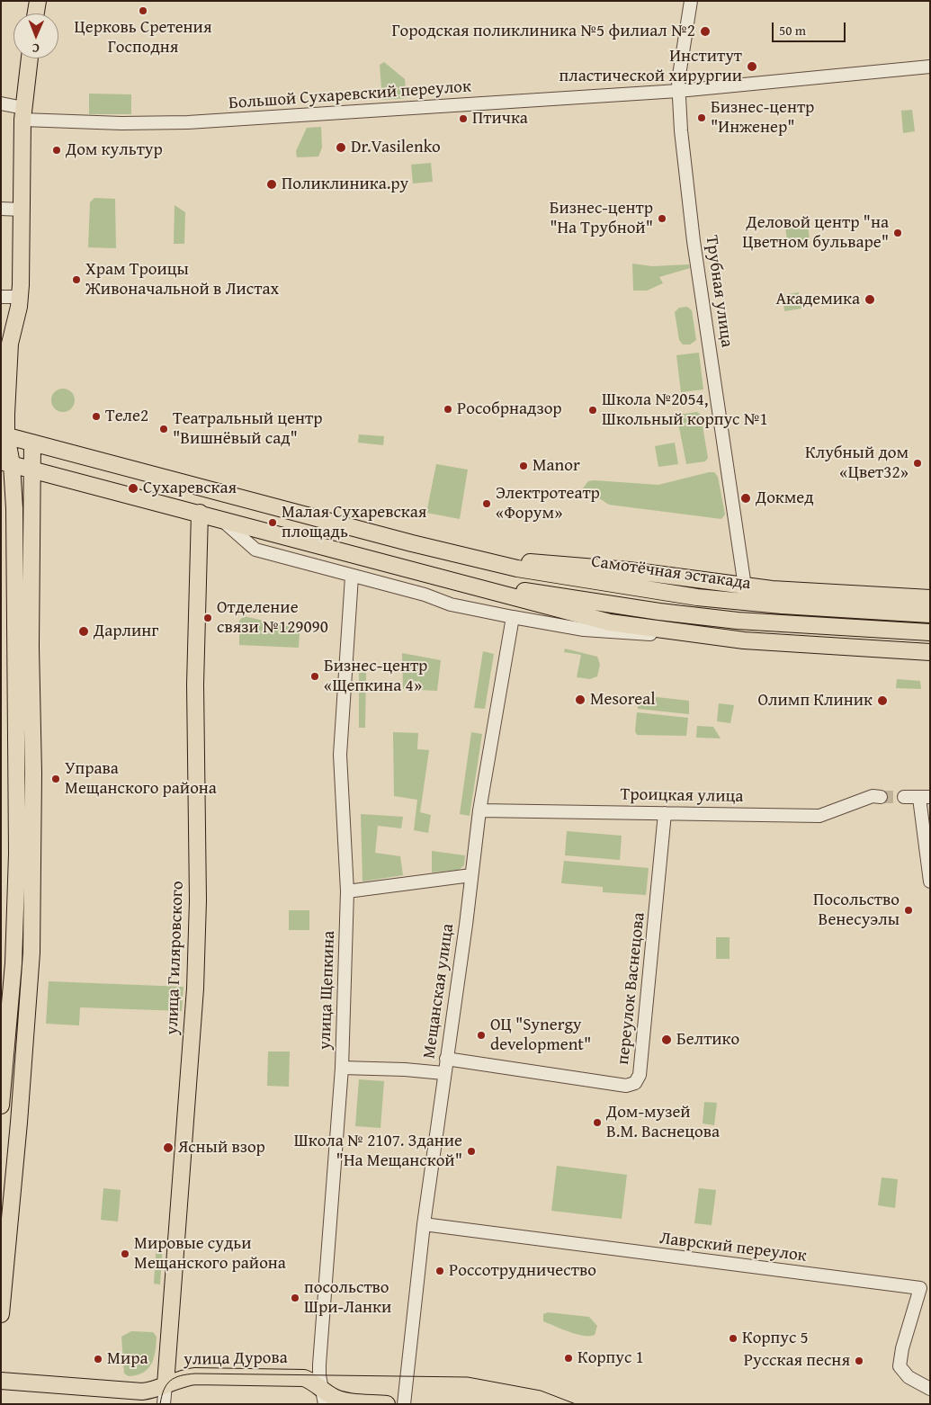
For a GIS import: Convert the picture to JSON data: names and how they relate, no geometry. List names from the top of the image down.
{
  "streets": {
    "main road": ["Самотёчная эстакада", "улица Гиляровского", "улица Дурова"],
    "street": [
      "Большой Сухаревский переулок",
      "Трубная улица",
      "Троицкая улица",
      "переулок Васнецова",
      "улица Щепкина",
      "Мещанская улица",
      "Лаврский переулок"
    ]
  },
  "crossings": [
    ["Большой Сухаревский переулок", "Трубная улица"],
    ["Троицкая улица", "переулок Васнецова"],
    ["Троицкая улица", "Мещанская улица"],
    ["улица Гиляровского", "улица Дурова"],
    ["переулок Васнецова", "Мещанская улица"],
    ["улица Щепкина", "улица Дурова"],
    ["Мещанская улица", "Лаврский переулок"]
  ],
  "places": [
    "Церковь Сретения Господня",
    "Городская поликлиника №5 филиал №2",
    "Институт пластической хирургии",
    "Бизнес-центр \"Инженер\"",
    "Птичка",
    "Dr.Vasilenko",
    "Дом культур",
    "Поликлиника.ру",
    "Бизнес-центр \"На Трубной\"",
    "Деловой центр \"на Цветном бульваре\"",
    "Храм Троицы Живоначальной в Листах",
    "Академика",
    "Рособрнадзор",
    "Школа №2054, Школьный корпус №1",
    "Теле2",
    "Театральный центр \"Вишнёвый сад\"",
    "Клубный дом «Цвет32»",
    "Manor",
    "Сухаревская",
    "Докмед",
    "Электротеатр «Форум»",
    "Малая Сухаревская площадь",
    "Отделение связи №129090",
    "Дарлинг",
    "Бизнес-центр «Щепкина 4»",
    "Mesoreal",
    "Олимп Клиник",
    "Управа Мещанского района",
    "Посольство Венесуэлы",
    "ОЦ \"Synergy development\"",
    "Белтико",
    "Дом-музей В.М. Васнецова",
    "Ясный взор",
    "Школа № 2107. Здание \"На Мещанской\"",
    "Мировые судьи Мещанского района",
    "Россотрудничество",
    "посольство Шри-Ланки",
    "Корпус 5",
    "Корпус 1",
    "Мира",
    "Русская песня"
  ],
  "scale_bar": "50 m",
  "north": "bottom"
}
